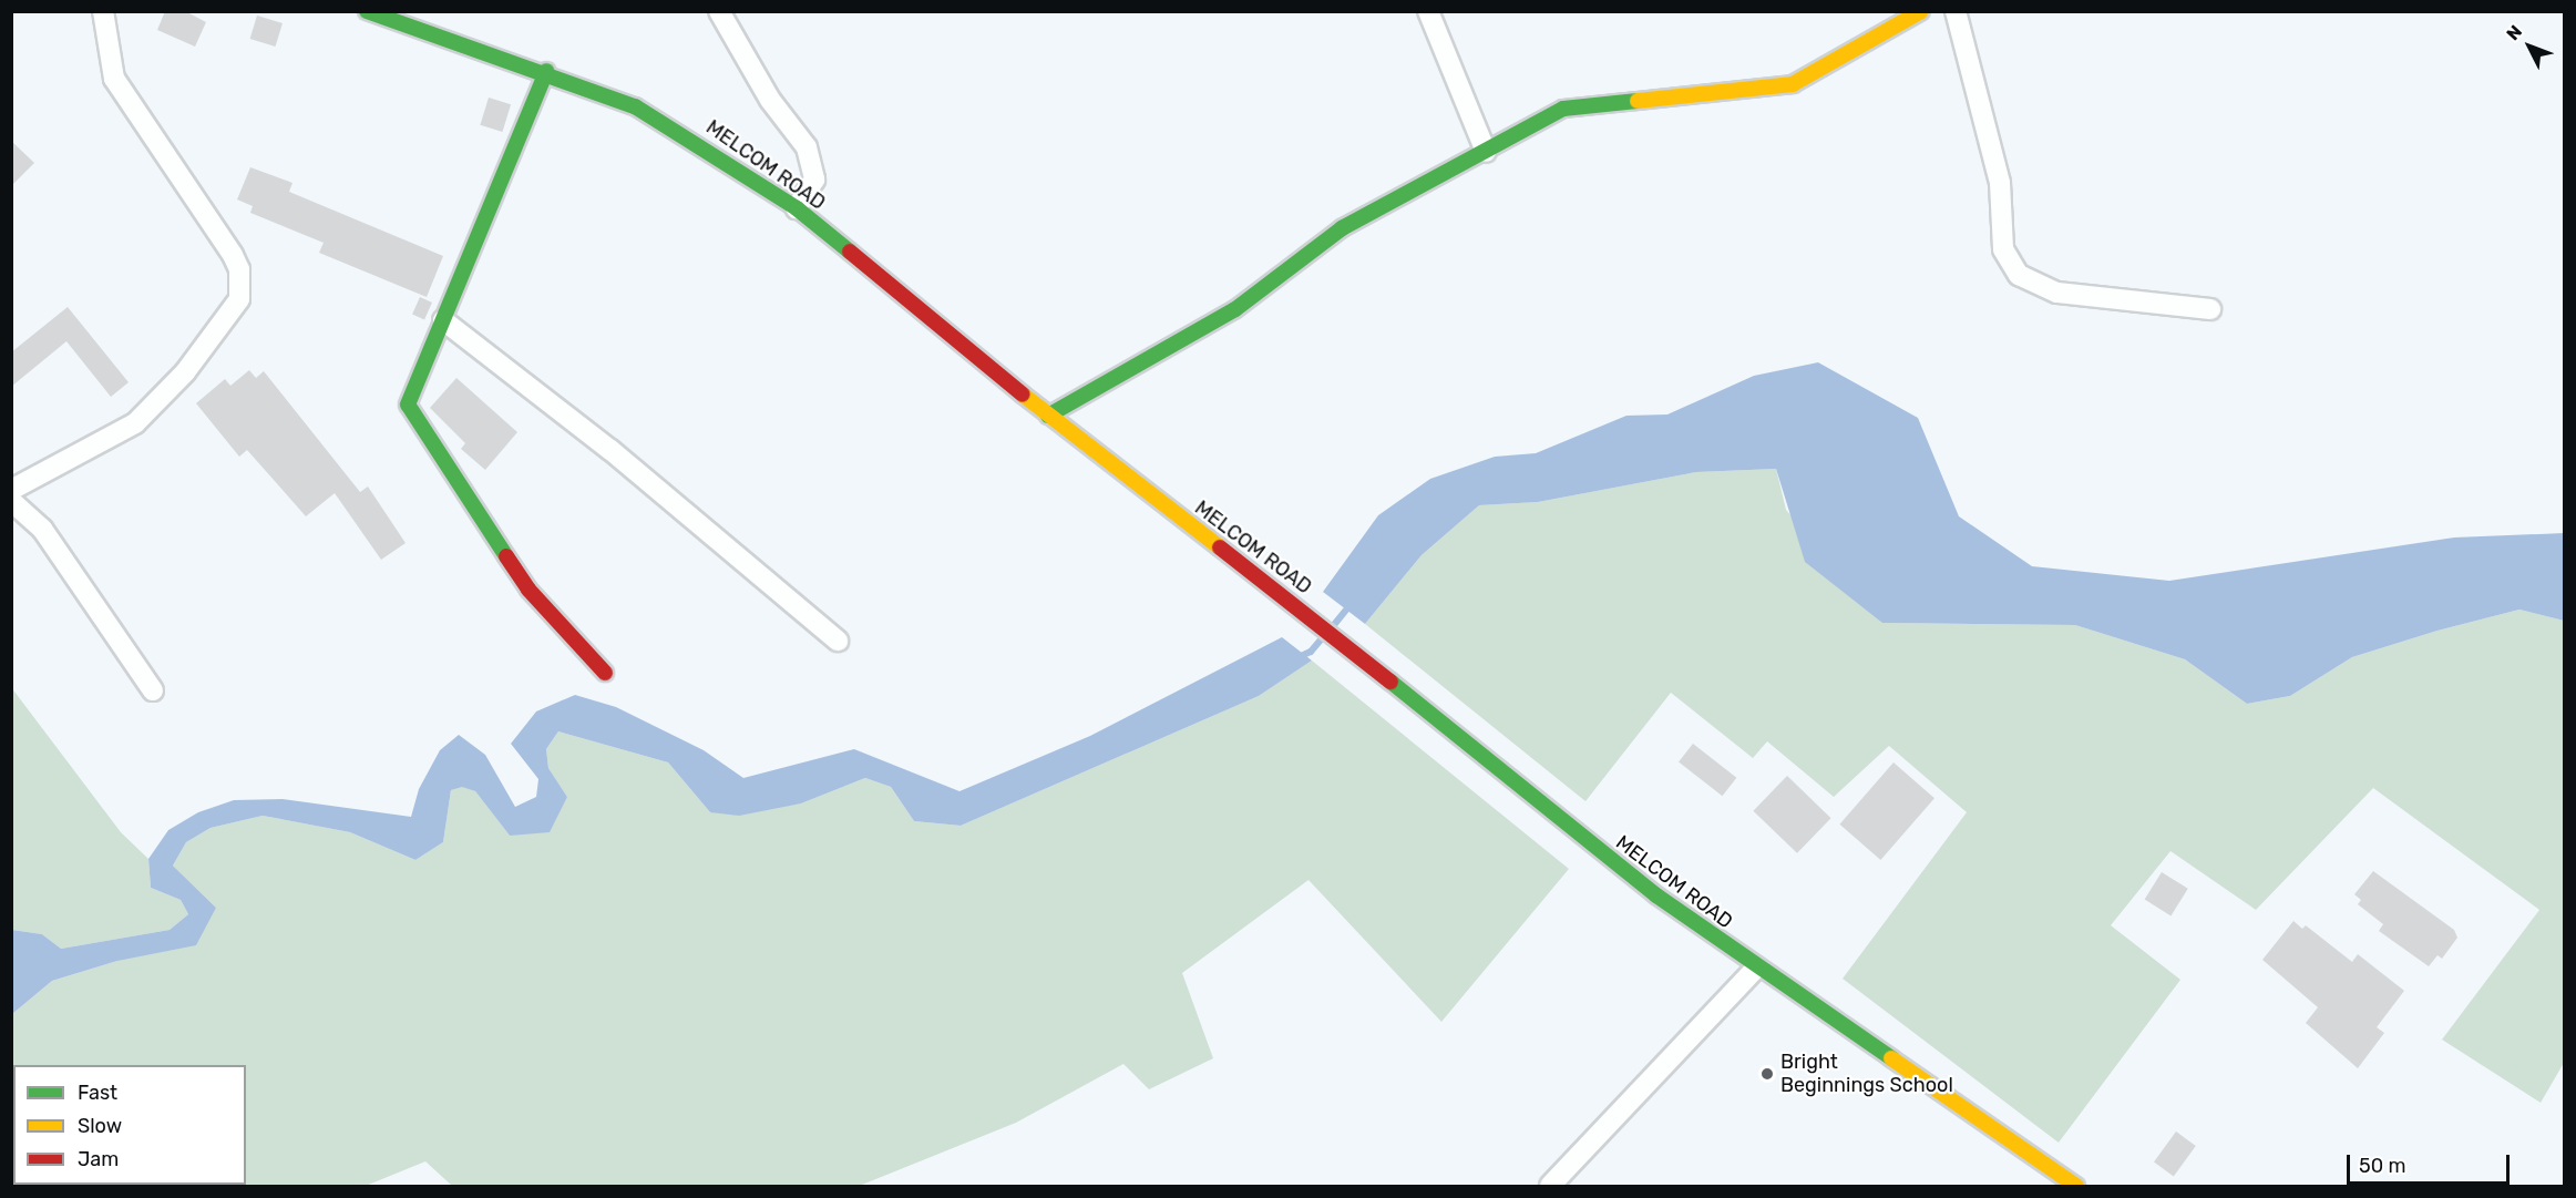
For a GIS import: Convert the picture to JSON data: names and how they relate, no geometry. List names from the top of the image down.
{
  "streets": {
    "main road": ["MELCOM ROAD"]
  },
  "places": ["Bright Beginnings School"],
  "legend": ["Fast", "Slow", "Jam"],
  "scale_bar": "50 m",
  "north": "top left"
}
